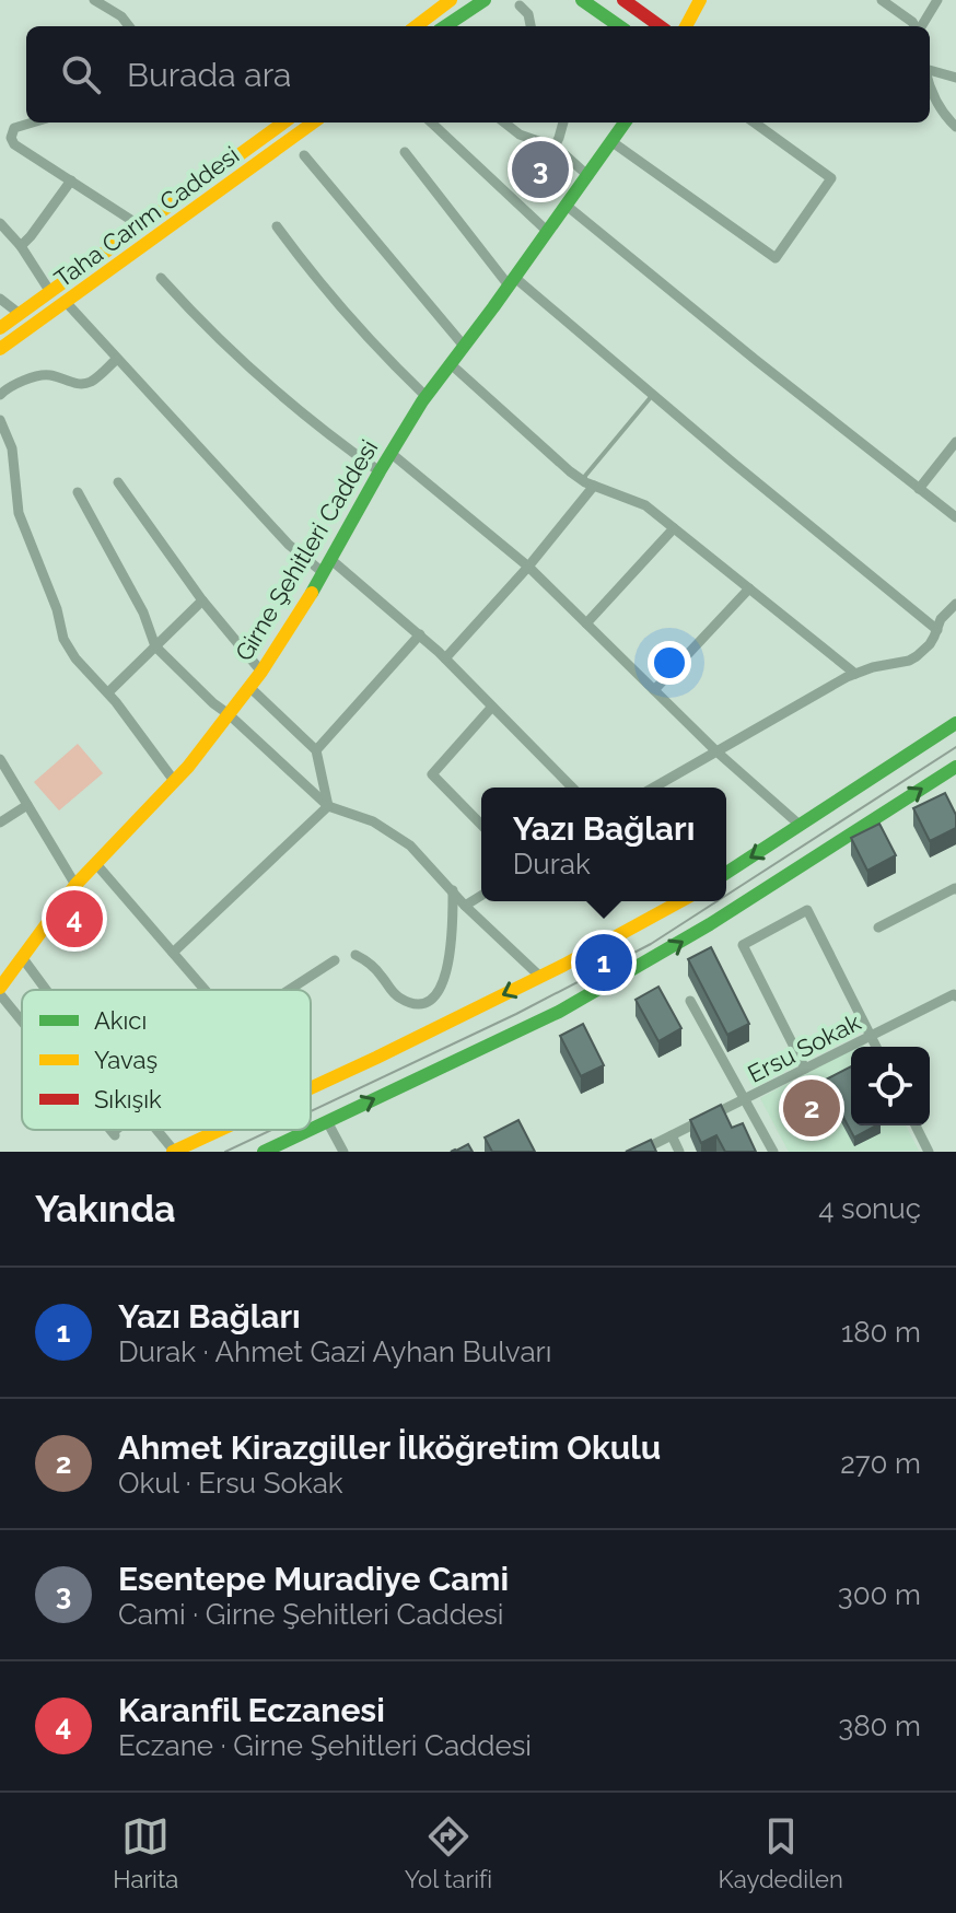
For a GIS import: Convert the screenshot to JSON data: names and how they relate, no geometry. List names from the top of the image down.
{
  "streets": {
    "main road": ["Taha Carım Caddesi", "Girne Şehitleri Caddesi"],
    "street": ["Ersu Sokak"]
  },
  "legend": ["Akıcı", "Yavaş", "Sıkışık"],
  "page": {
    "search": "Burada ara",
    "pins": [
      "3",
      "4",
      "1",
      "2"
    ],
    "popup": ["Yazı Bağları", "Durak"],
    "heading": ["Yakında", "4 sonuç"],
    "list": [
      {
        "mark": "1",
        "name": "Yazı Bağları",
        "note": "Durak · Ahmet Gazi Ayhan Bulvarı",
        "value": "180 m"
      },
      {
        "mark": "2",
        "name": "Ahmet Kirazgiller İlköğretim Okulu",
        "note": "Okul · Ersu Sokak",
        "value": "270 m"
      },
      {
        "mark": "3",
        "name": "Esentepe Muradiye Cami",
        "note": "Cami · Girne Şehitleri Caddesi",
        "value": "300 m"
      },
      {
        "mark": "4",
        "name": "Karanfil Eczanesi",
        "note": "Eczane · Girne Şehitleri Caddesi",
        "value": "380 m"
      }
    ],
    "nav": ["Harita", "Yol tarifi", "Kaydedilen"]
  }
}
